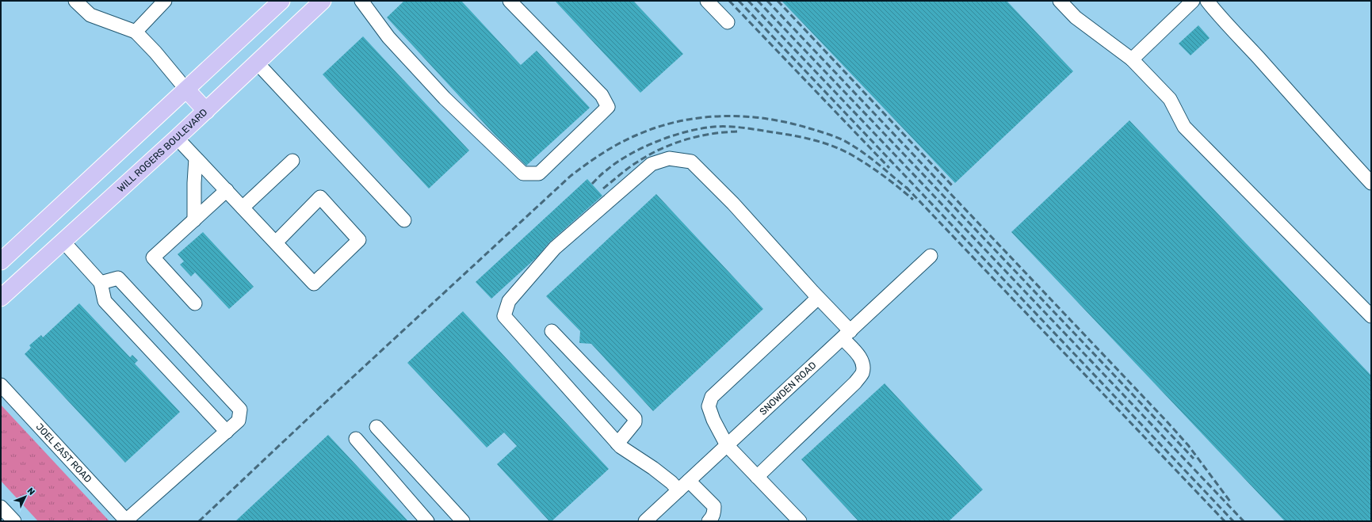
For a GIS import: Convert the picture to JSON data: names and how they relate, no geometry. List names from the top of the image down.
{
  "streets": {
    "main road": ["WILL ROGERS BOULEVARD"],
    "street": ["SNOWDEN ROAD", "JOEL EAST ROAD"]
  },
  "north": "top right"
}
